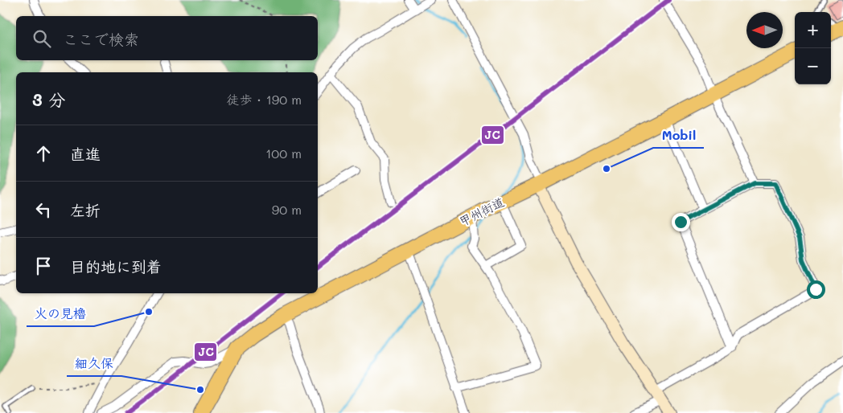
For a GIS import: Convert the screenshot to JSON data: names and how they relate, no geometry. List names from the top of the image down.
{
  "streets": {
    "highway": ["甲州街道"]
  },
  "places": ["Mobil", "火の見櫓", "細久保"],
  "lines": ["transit line JC"],
  "north": "left",
  "page": {
    "map_buttons": ["+", "−"],
    "search": "ここで検索",
    "heading": ["3 分", "徒歩 · 190 m"],
    "list": [
      ["直進", "100 m"],
      ["左折", "90 m"],
      "目的地に到着"
    ]
  }
}
